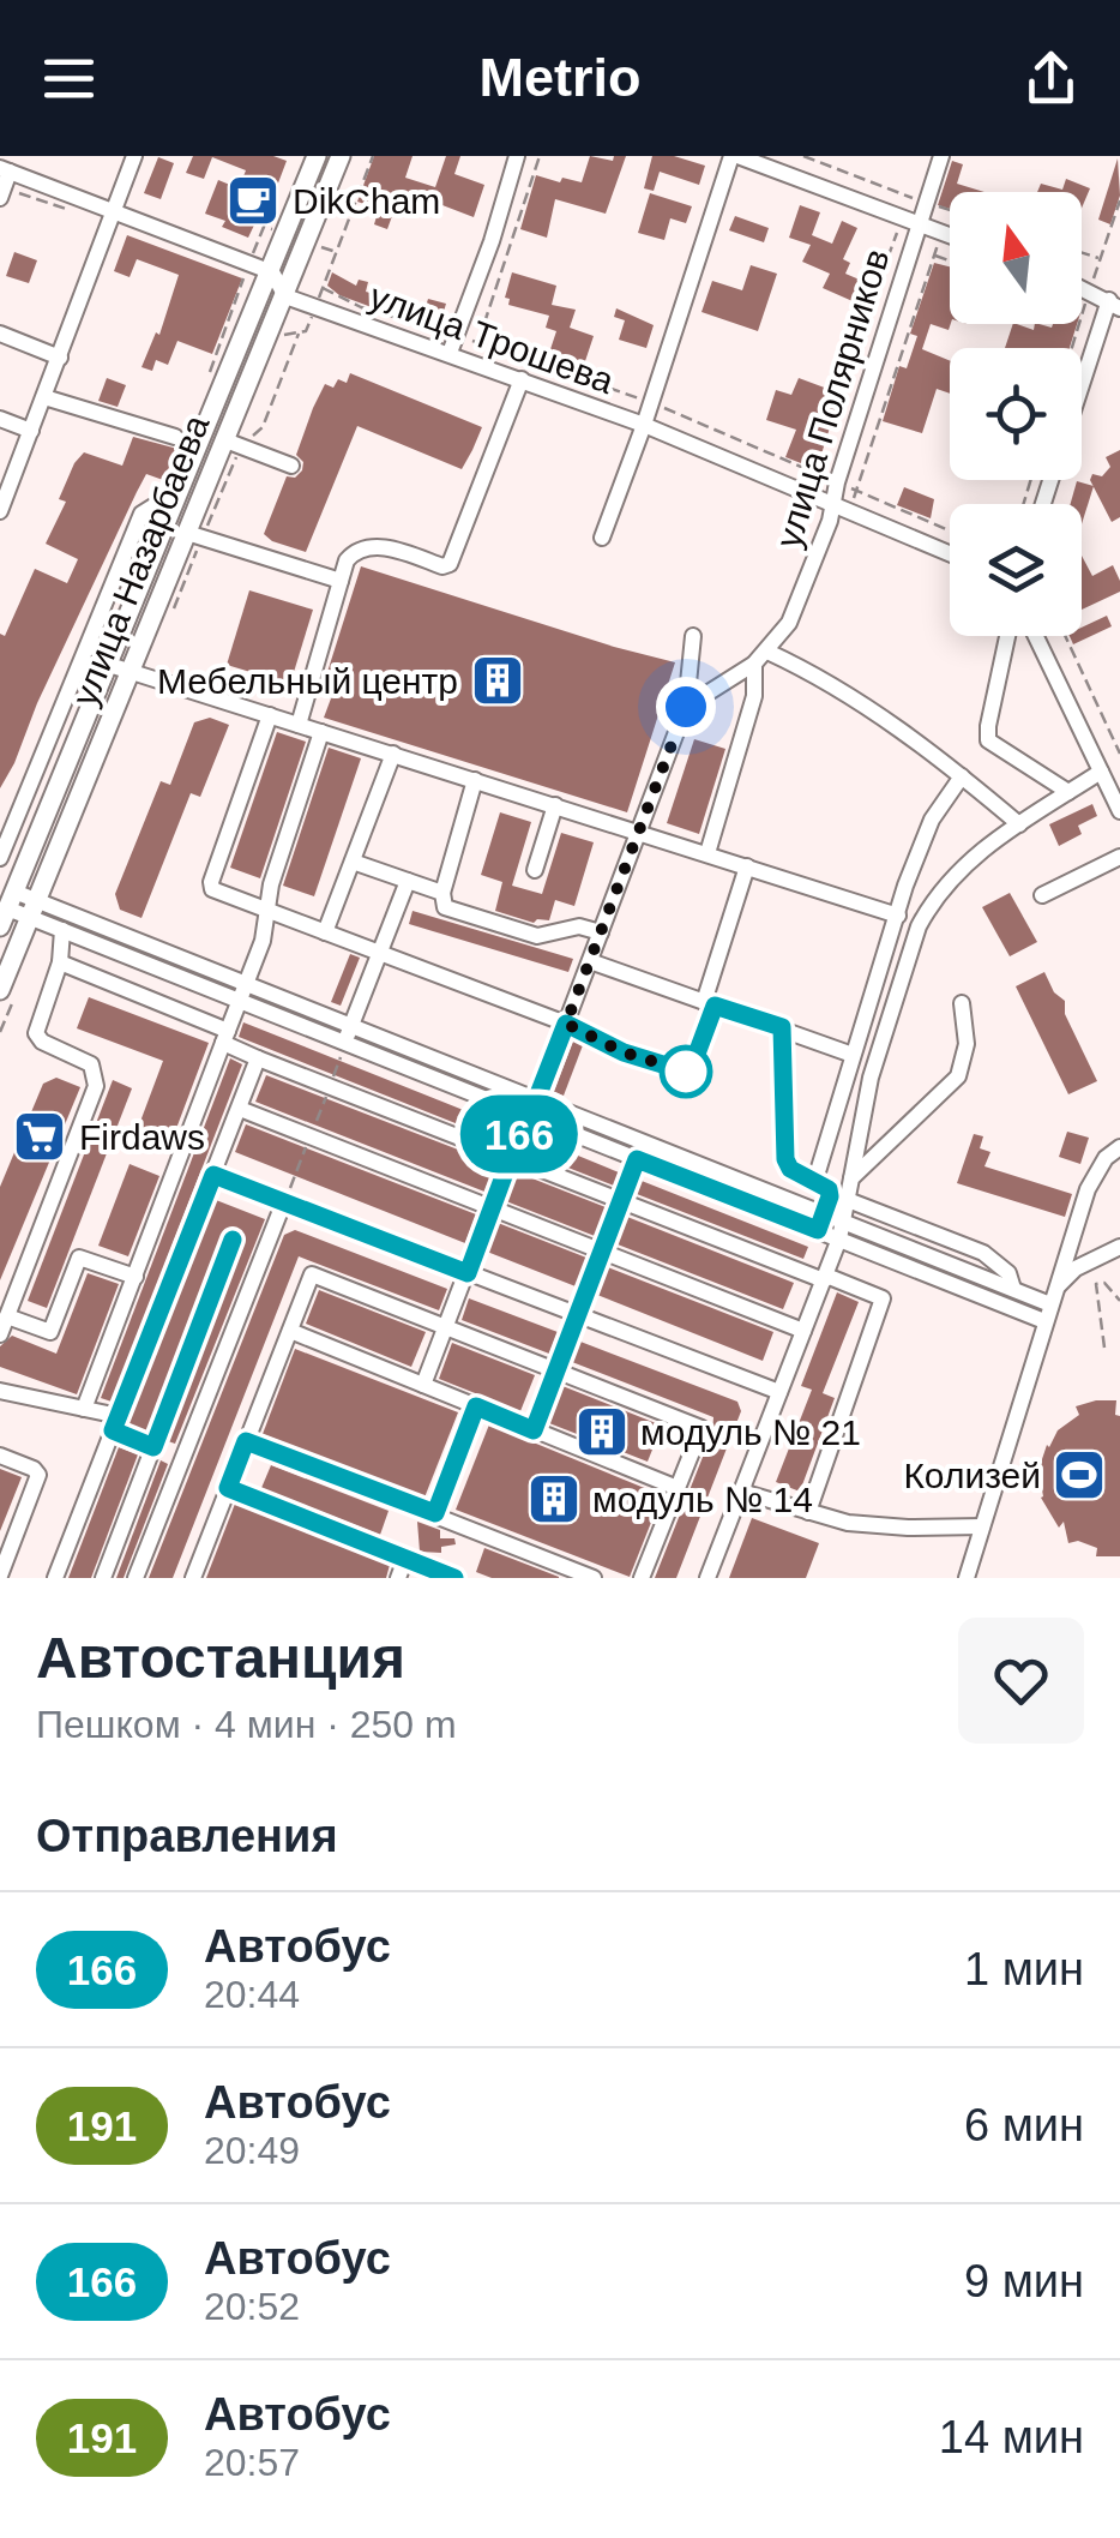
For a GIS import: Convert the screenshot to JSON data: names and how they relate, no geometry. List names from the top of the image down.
{
  "streets": {
    "main road": ["улица Назарбаева"],
    "street": ["улица Трошева", "улица Полярников"]
  },
  "crossings": [
    ["улица Трошева", "улица Полярников"],
    ["улица Трошева", "улица Назарбаева"]
  ],
  "places": {
    "cafe": ["DikCham"],
    "building": ["Мебельный центр", "модуль № 21", "модуль № 14"],
    "supermarket": ["Firdaws"],
    "sports": ["Колизей"]
  },
  "lines": ["bus line 166"],
  "north": "top",
  "page": {
    "header": "Metrio",
    "on_map": "166",
    "heading": [
      ["Автостанция", "Пешком · 4 мин · 250 m"],
      "Отправления"
    ],
    "list": [
      {
        "mark": "166",
        "name": "Автобус",
        "note": "20:44",
        "value": "1 мин"
      },
      {
        "mark": "191",
        "name": "Автобус",
        "note": "20:49",
        "value": "6 мин"
      },
      {
        "mark": "166",
        "name": "Автобус",
        "note": "20:52",
        "value": "9 мин"
      },
      {
        "mark": "191",
        "name": "Автобус",
        "note": "20:57",
        "value": "14 мин"
      }
    ]
  }
}
